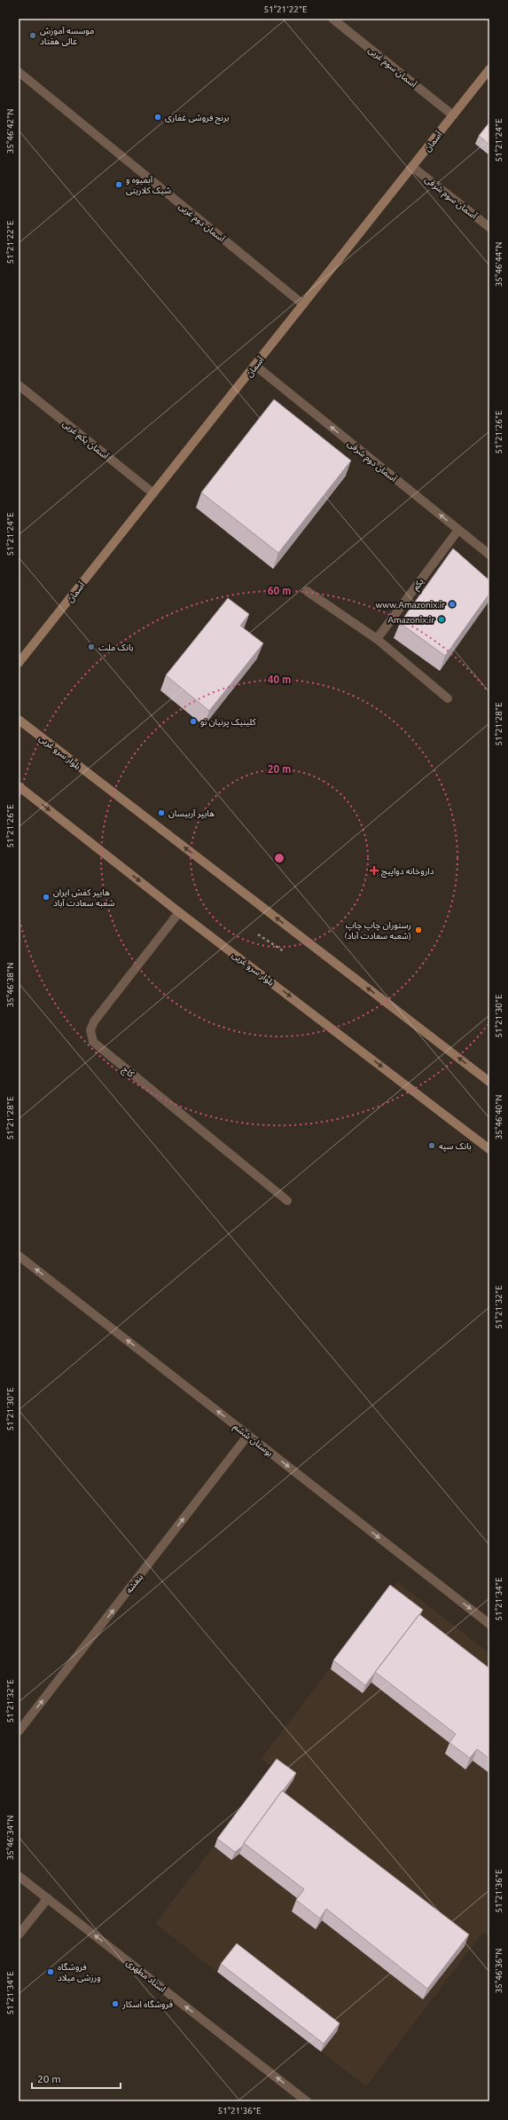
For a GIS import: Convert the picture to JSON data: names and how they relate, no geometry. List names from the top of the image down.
{
  "streets": {
    "main road": ["آسمان", "بلوار سرو غربی"],
    "street": [
      "آسمان سوم غربی",
      "آسمان سوم شرقی",
      "آسمان دوم غربی",
      "آسمان یکم غربی",
      "آسمان دوم شرقی",
      "یکم",
      "کاج",
      "بوستان ششم",
      "بنفشه",
      "استاد مطهری"
    ]
  },
  "crossings": [
    ["آسمان سوم غربی", "آسمان"],
    ["آسمان", "آسمان سوم شرقی"],
    ["آسمان", "آسمان دوم غربی"],
    ["آسمان", "آسمان یکم غربی"],
    ["آسمان", "آسمان دوم شرقی"],
    ["آسمان دوم شرقی", "یکم"],
    ["بلوار سرو غربی", "کاج"],
    ["بوستان ششم", "بنفشه"]
  ],
  "one_way": ["آسمان دوم شرقی", "بنفشه", "استاد مطهری"],
  "places": {
    "other": [
      "موسسه آموزش عالی هفتاد",
      "برنج فروشی غفاری",
      "آبمیوه و شیک کلاریتی",
      "www.Amazonix.ir",
      "Amazonix.ir",
      "بانک ملت",
      "کلینیک پرنیان نو",
      "هایپر آربیسان",
      "هایپر کفش ایران شعبه سعادت آباد",
      "رستوران چاپ چاپ (شعبه سعادت آباد)",
      "بانک سپه",
      "فروشگاه ورزشی میلاد",
      "فروشگاه اسکار"
    ],
    "health": ["داروخانه دواپیچ"]
  },
  "scale_bar": "20 m",
  "coordinates": [
    "51°21'22\"E",
    "35°46'42\"N",
    "51°21'24\"E",
    "35°46'44\"N",
    "51°21'26\"E",
    "51°21'28\"E",
    "35°46'38\"N",
    "51°21'30\"E",
    "35°46'40\"N",
    "51°21'32\"E",
    "51°21'34\"E",
    "35°46'34\"N",
    "51°21'36\"E",
    "35°46'36\"N"
  ],
  "rings": ["60 m", "40 m", "20 m"]
}
